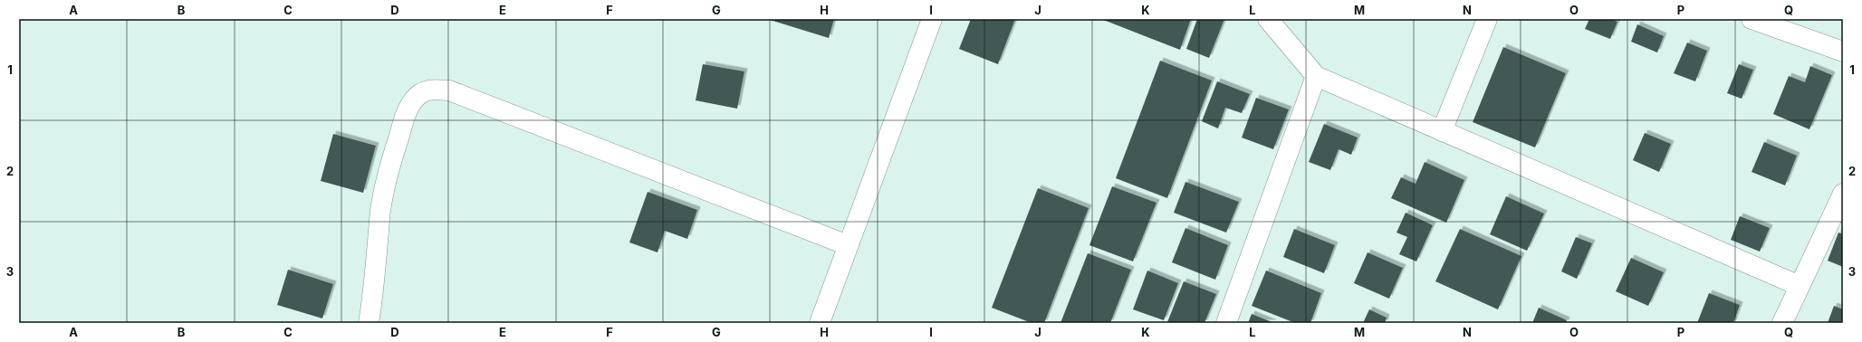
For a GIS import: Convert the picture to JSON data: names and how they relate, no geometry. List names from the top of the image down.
{
  "grid": {
    "columns": [
      "A",
      "B",
      "C",
      "D",
      "E",
      "F",
      "G",
      "H",
      "I",
      "J",
      "K",
      "L",
      "M",
      "N",
      "O",
      "P",
      "Q"
    ],
    "rows": ["1", "2", "3"]
  }
}
